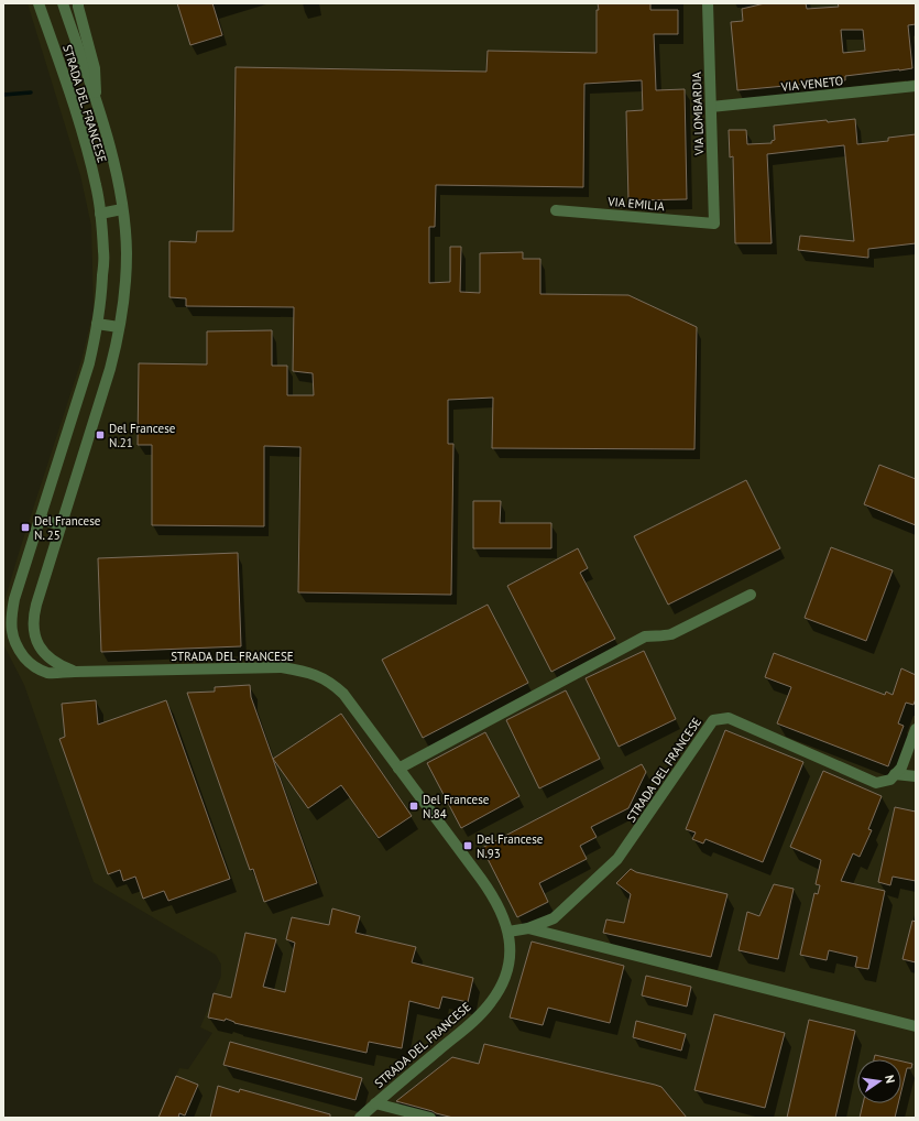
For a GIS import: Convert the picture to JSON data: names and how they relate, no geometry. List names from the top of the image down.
{
  "streets": {
    "street": [
      "VIA VENETO",
      "STRADA DEL FRANCESE",
      "VIA LOMBARDIA",
      "VIA EMILIA"
    ]
  },
  "crossings": [
    ["VIA VENETO", "VIA LOMBARDIA"],
    ["VIA LOMBARDIA", "VIA EMILIA"]
  ],
  "places": {
    "transit": [
      "Del Francese N.21",
      "Del Francese N. 25",
      "Del Francese N.84",
      "Del Francese N.93"
    ]
  },
  "north": "right"
}
